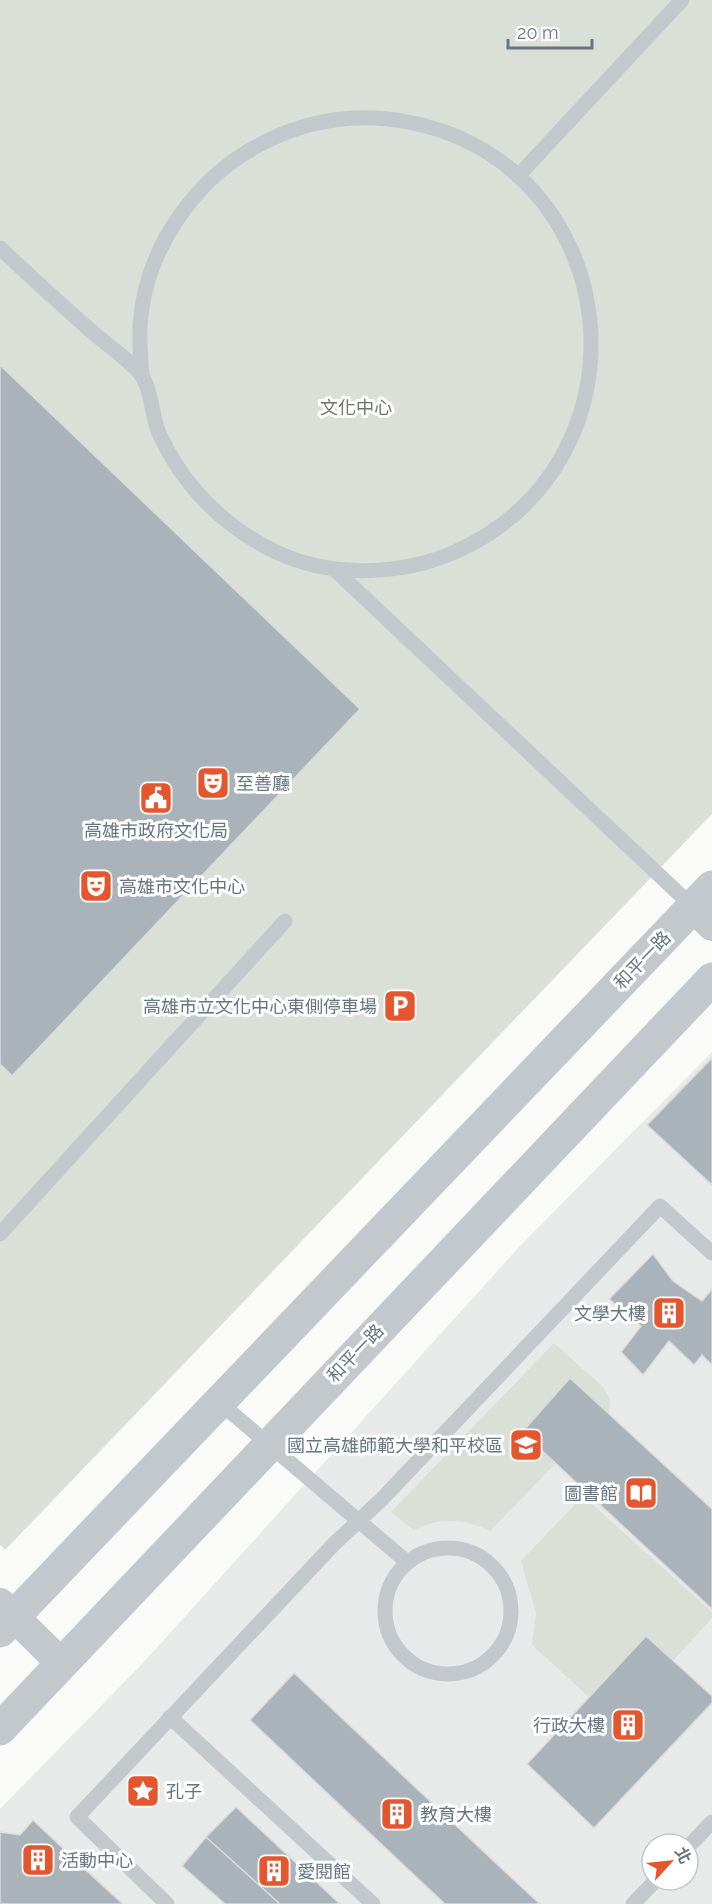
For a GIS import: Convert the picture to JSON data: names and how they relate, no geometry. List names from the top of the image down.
{
  "streets": {
    "street": ["和平一路"]
  },
  "parks": ["文化中心"],
  "places": {
    "theatre": ["至善廳", "高雄市文化中心"],
    "public building": ["高雄市政府文化局"],
    "parking": ["高雄市立文化中心東側停車場"],
    "building": [
      "文學大樓",
      "行政大樓",
      "教育大樓",
      "活動中心",
      "愛閱館"
    ],
    "school or university": ["國立高雄師範大學和平校區"],
    "library": ["圖書館"],
    "place": ["孔子"]
  },
  "scale_bar": "20 m",
  "north": "top right"
}
